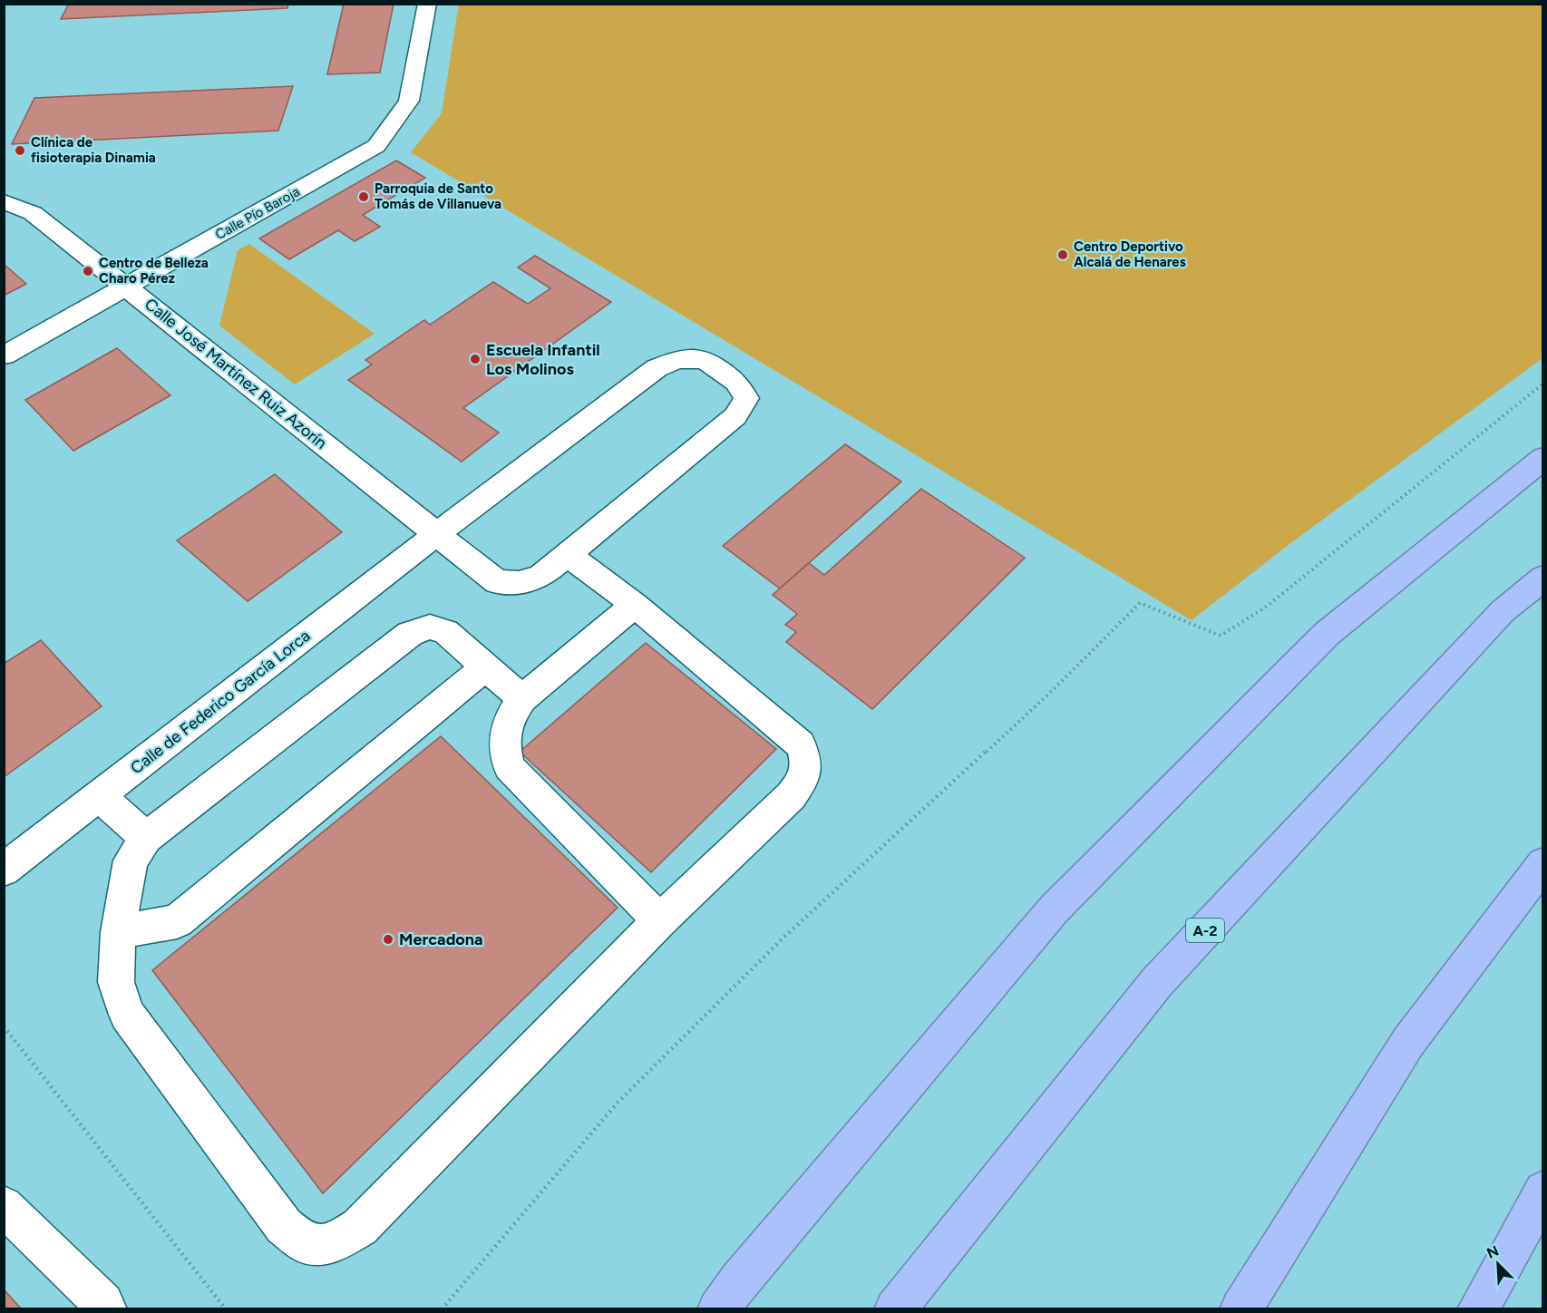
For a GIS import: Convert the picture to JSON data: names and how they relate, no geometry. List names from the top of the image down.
{
  "streets": {
    "highway": ["A-2"],
    "street": ["Calle Pío Baroja", "Calle José Martínez Ruiz Azorín", "Calle de Federico García Lorca"]
  },
  "crossings": [
    ["Calle Pío Baroja", "Calle José Martínez Ruiz Azorín"],
    ["Calle José Martínez Ruiz Azorín", "Calle de Federico García Lorca"]
  ],
  "places": [
    "Clínica de fisioterapia Dinamia",
    "Parroquia de Santo Tomás de Villanueva",
    "Centro Deportivo Alcalá de Henares",
    "Centro de Belleza Charo Pérez",
    "Escuela Infantil Los Molinos",
    "Mercadona"
  ],
  "north": "top left"
}
